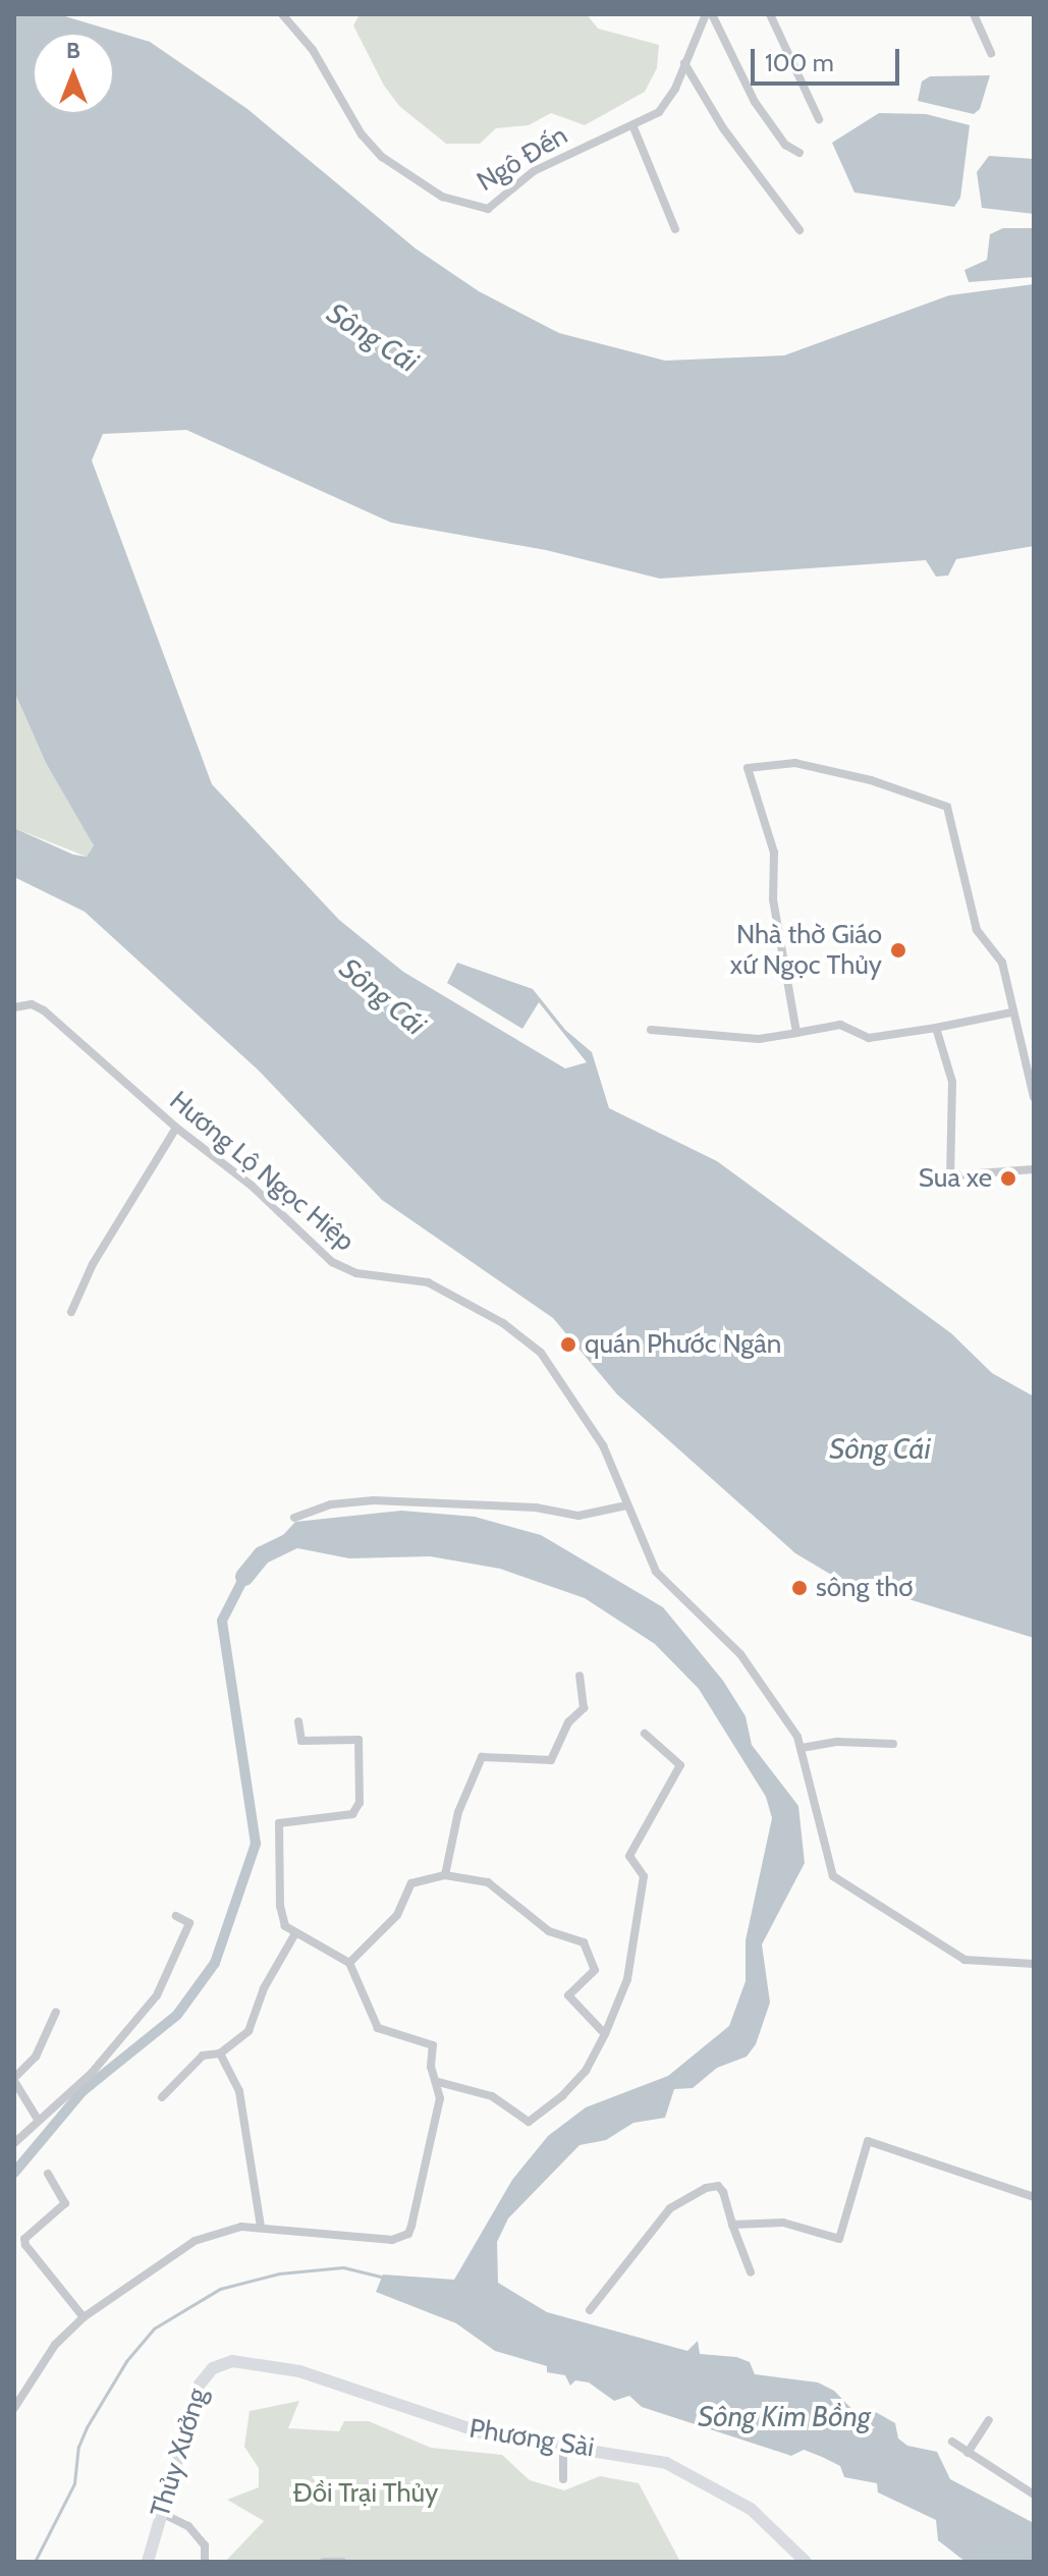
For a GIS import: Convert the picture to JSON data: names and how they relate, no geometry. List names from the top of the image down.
{
  "streets": {
    "street": [
      "Ngô Đến",
      "Hương Lộ Ngọc Hiệp",
      "Phương Sài",
      "Thủy Xưởng"
    ]
  },
  "crossings": [
    ["Phương Sài", "Thủy Xưởng"]
  ],
  "water": ["Sông Cái", "Sông Kim Bồng"],
  "parks": ["Đồi Trại Thủy"],
  "places": [
    "Nhà thờ Giáo xứ Ngọc Thủy",
    "Sua xe",
    "quán Phước Ngân",
    "sông thơ"
  ],
  "scale_bar": "100 m",
  "north": "top"
}
